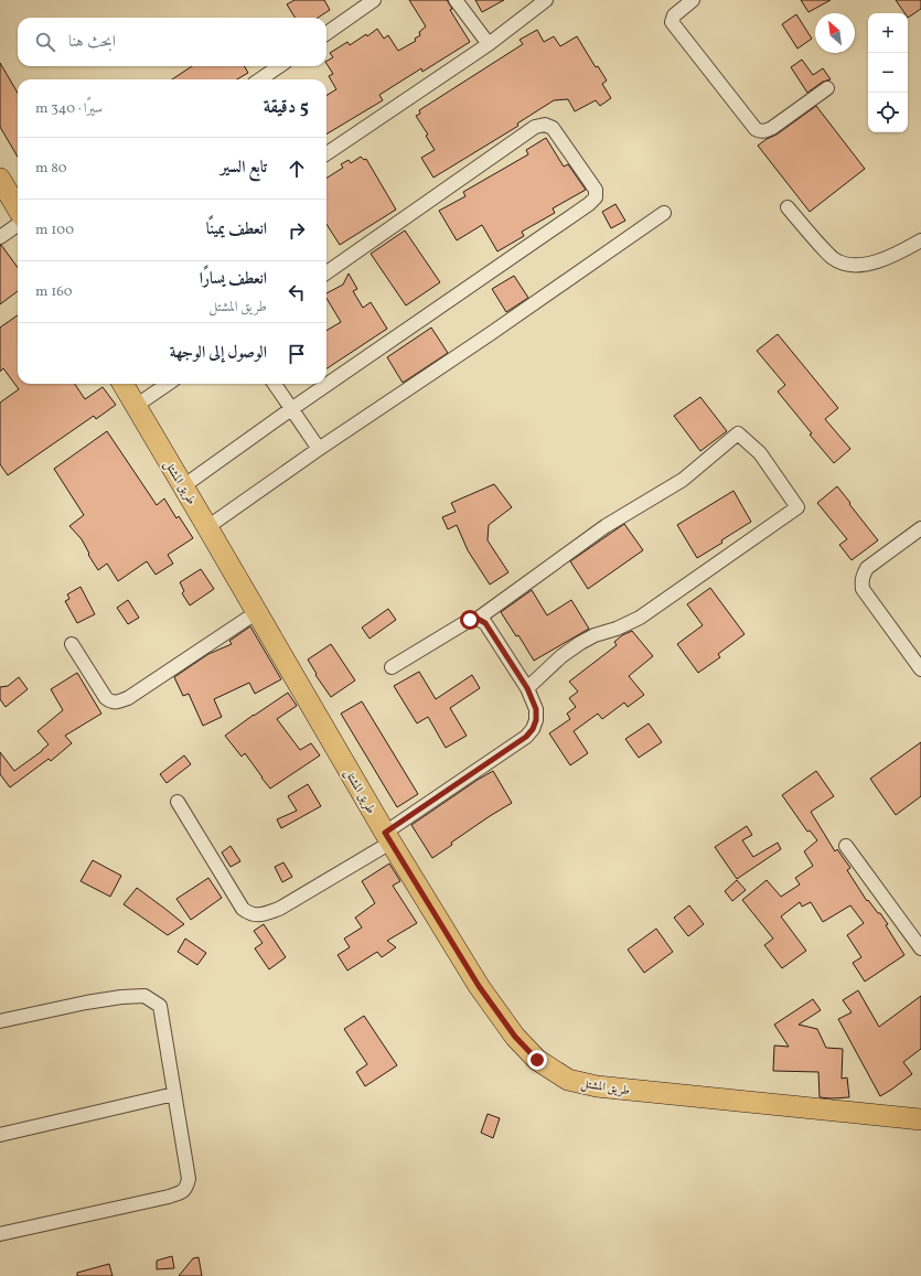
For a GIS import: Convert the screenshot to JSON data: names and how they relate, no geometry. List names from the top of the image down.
{
  "streets": {
    "main road": ["طريق المشتل"]
  },
  "north": "top left",
  "page": {
    "map_buttons": ["+", "−"],
    "search": "ابحث هنا",
    "heading": ["5 دقيقة", "سيرًا · 340 m"],
    "list": [
      ["تابع السير", "80 m"],
      ["انعطف يمينًا", "100 m"],
      ["انعطف يسارًا", "طريق المشتل", "160 m"],
      "الوصول إلى الوجهة"
    ]
  }
}
